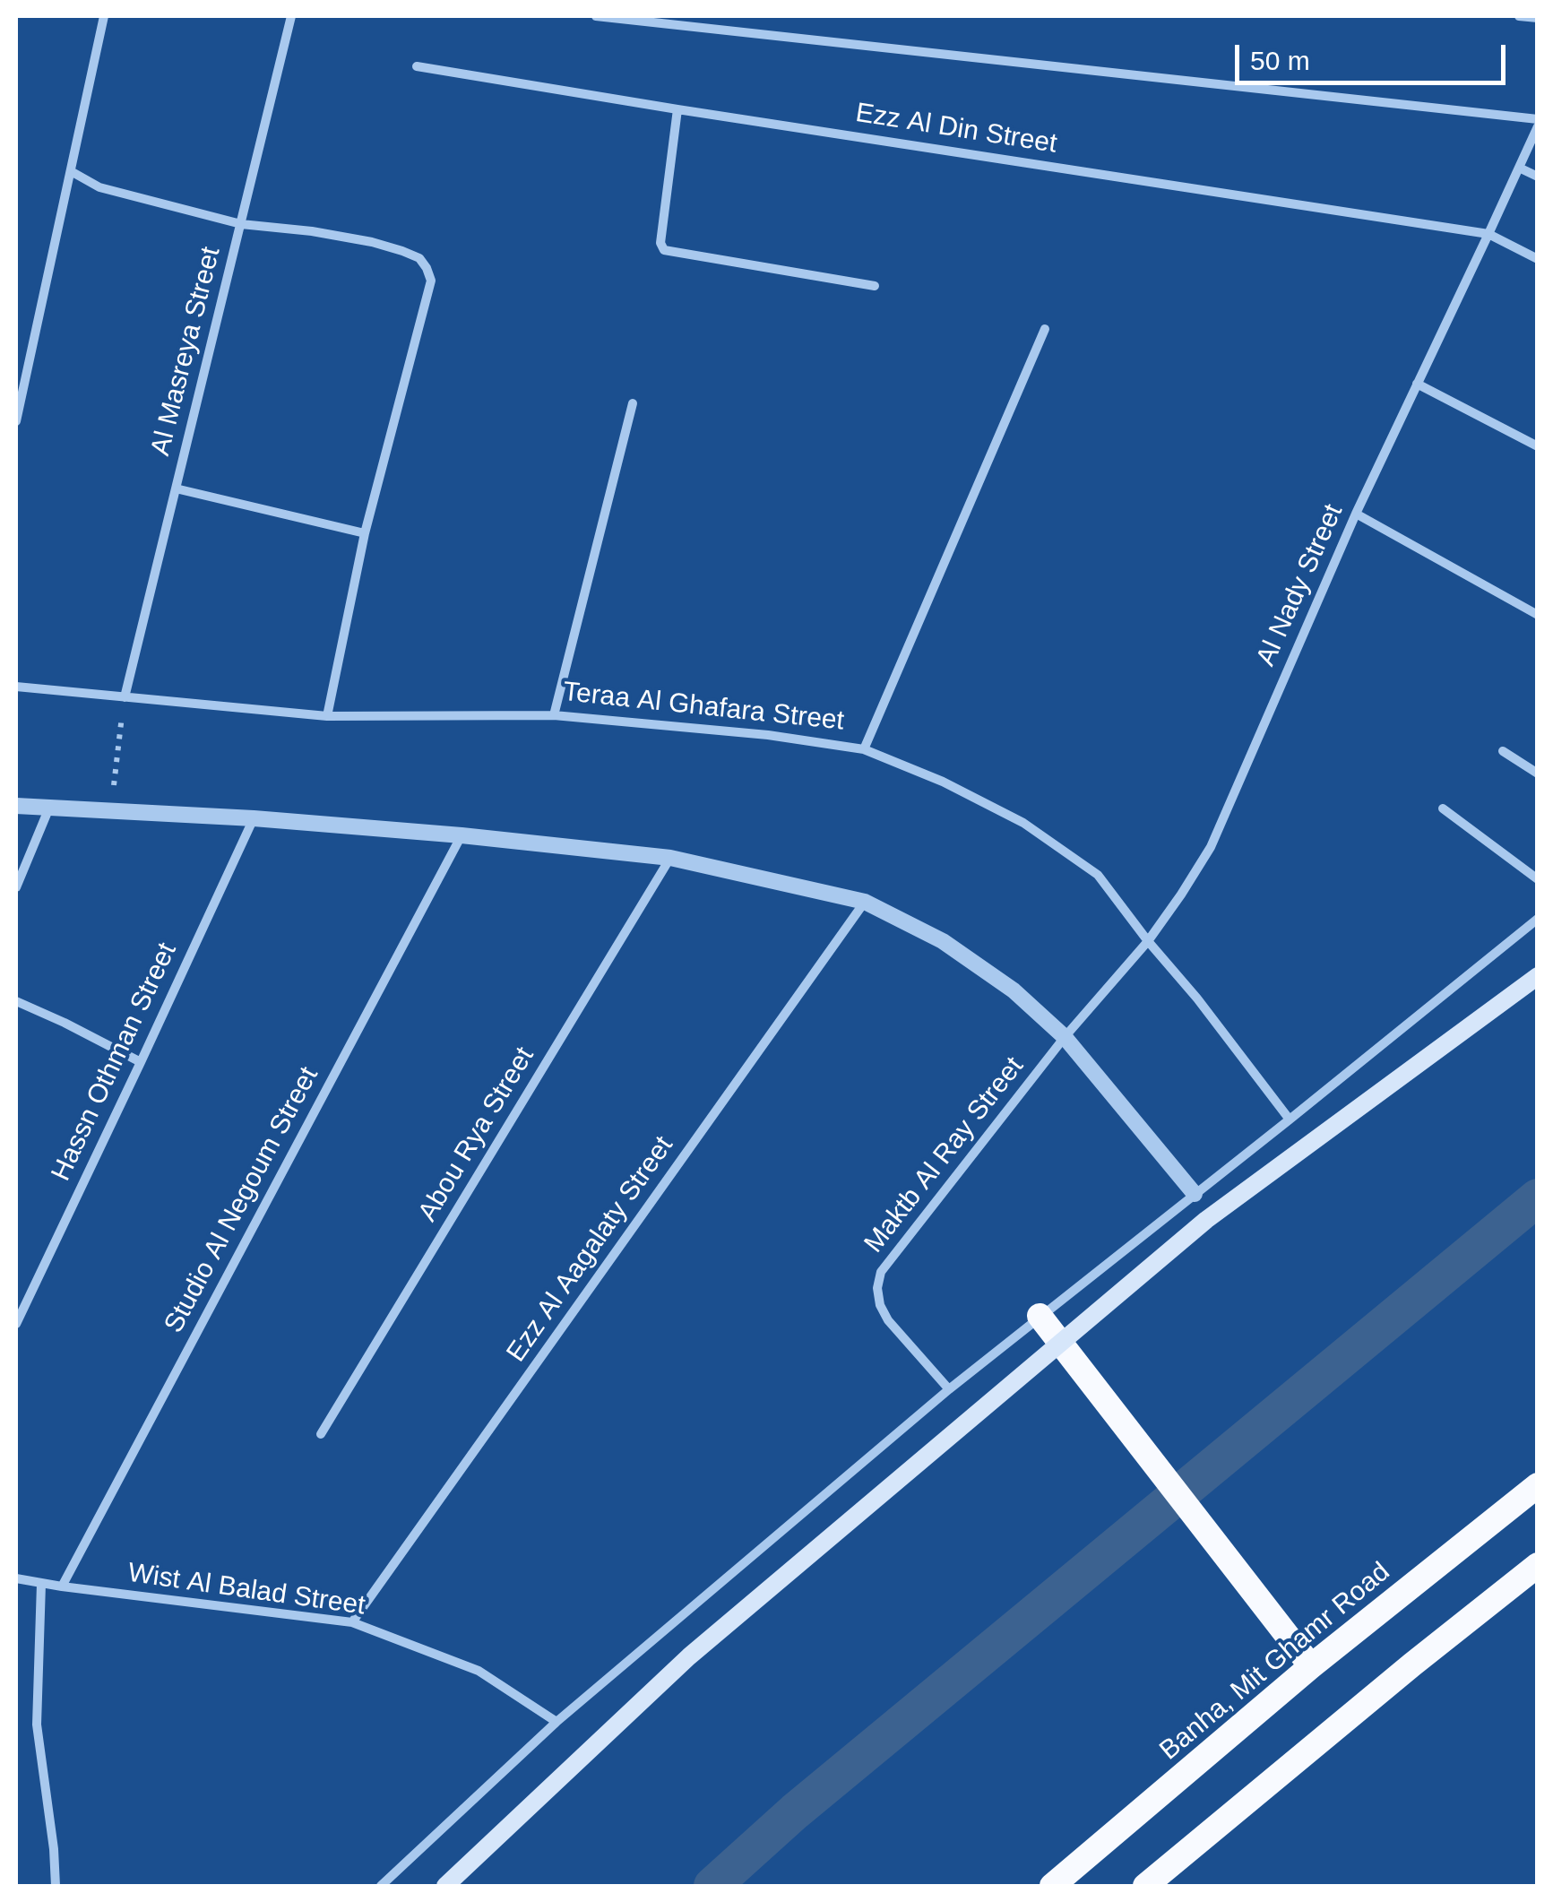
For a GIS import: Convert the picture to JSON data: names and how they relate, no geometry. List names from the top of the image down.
{
  "streets": {
    "highway": ["Banha, Mit Ghamr Road"],
    "street": [
      "Ezz Al Din Street",
      "Al Masreya Street",
      "Al Nady Street",
      "Teraa Al Ghafara Street",
      "Hassn Othman Street",
      "Abou Rya Street",
      "Maktb Al Ray Street",
      "Studio Al Negoum Street",
      "Ezz Al Aagalaty Street",
      "Wist Al Balad Street"
    ]
  },
  "crossings": [
    ["Ezz Al Din Street", "Al Nady Street"],
    ["Al Masreya Street", "Teraa Al Ghafara Street"],
    ["Al Nady Street", "Teraa Al Ghafara Street"],
    ["Al Nady Street", "Maktb Al Ray Street"],
    ["Studio Al Negoum Street", "Wist Al Balad Street"],
    ["Ezz Al Aagalaty Street", "Wist Al Balad Street"]
  ],
  "scale_bar": "50 m"
}
